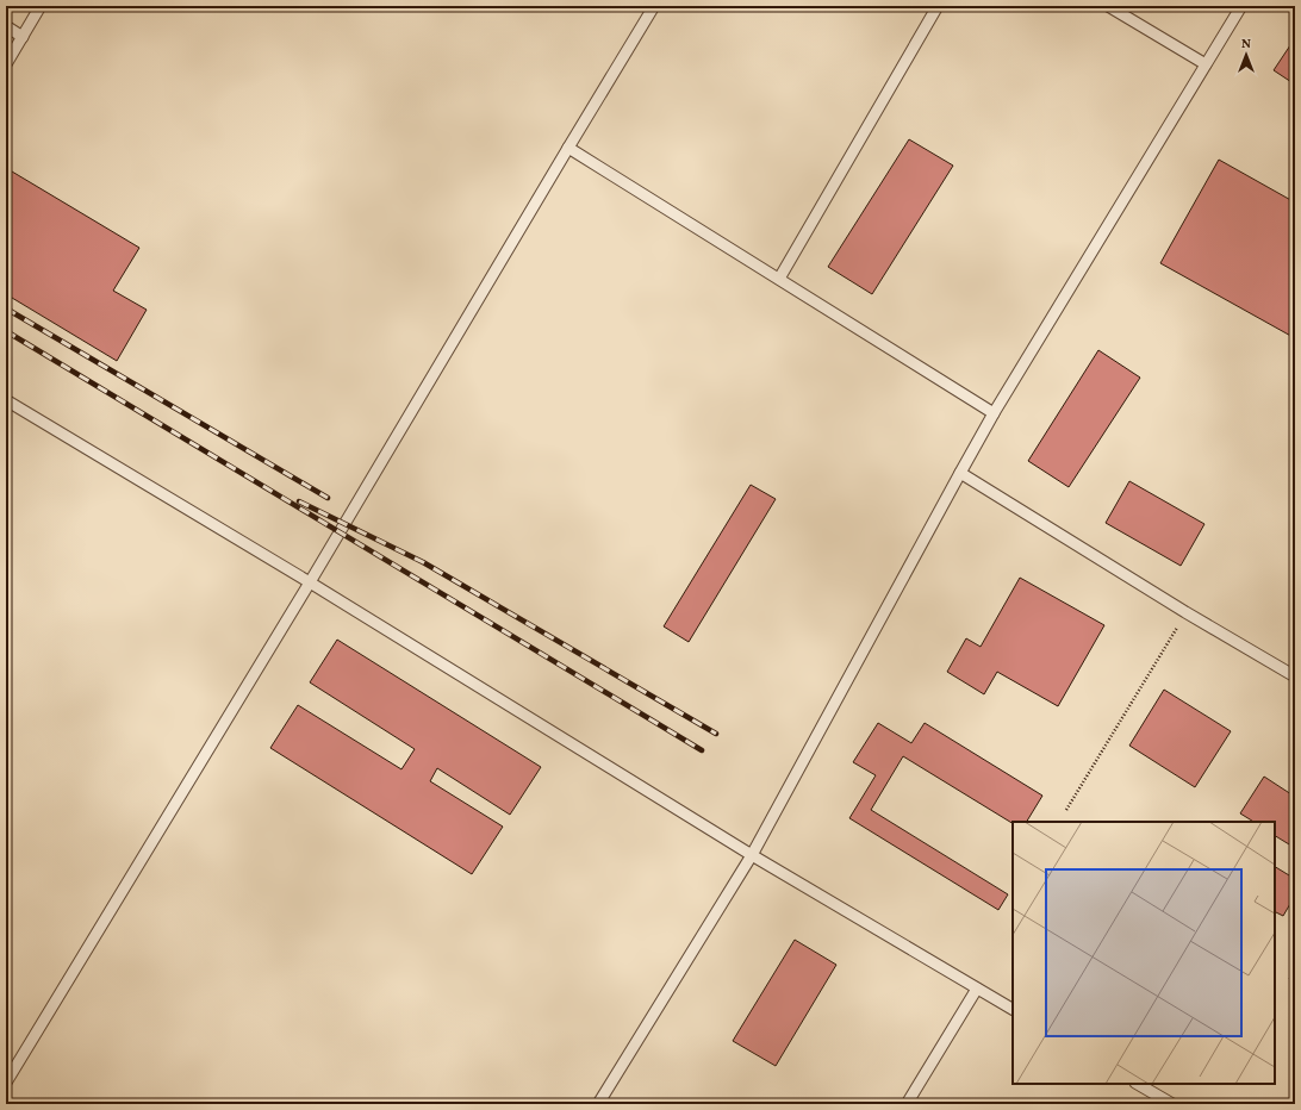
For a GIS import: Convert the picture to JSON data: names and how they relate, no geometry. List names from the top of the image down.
{
  "north": "top"
}
